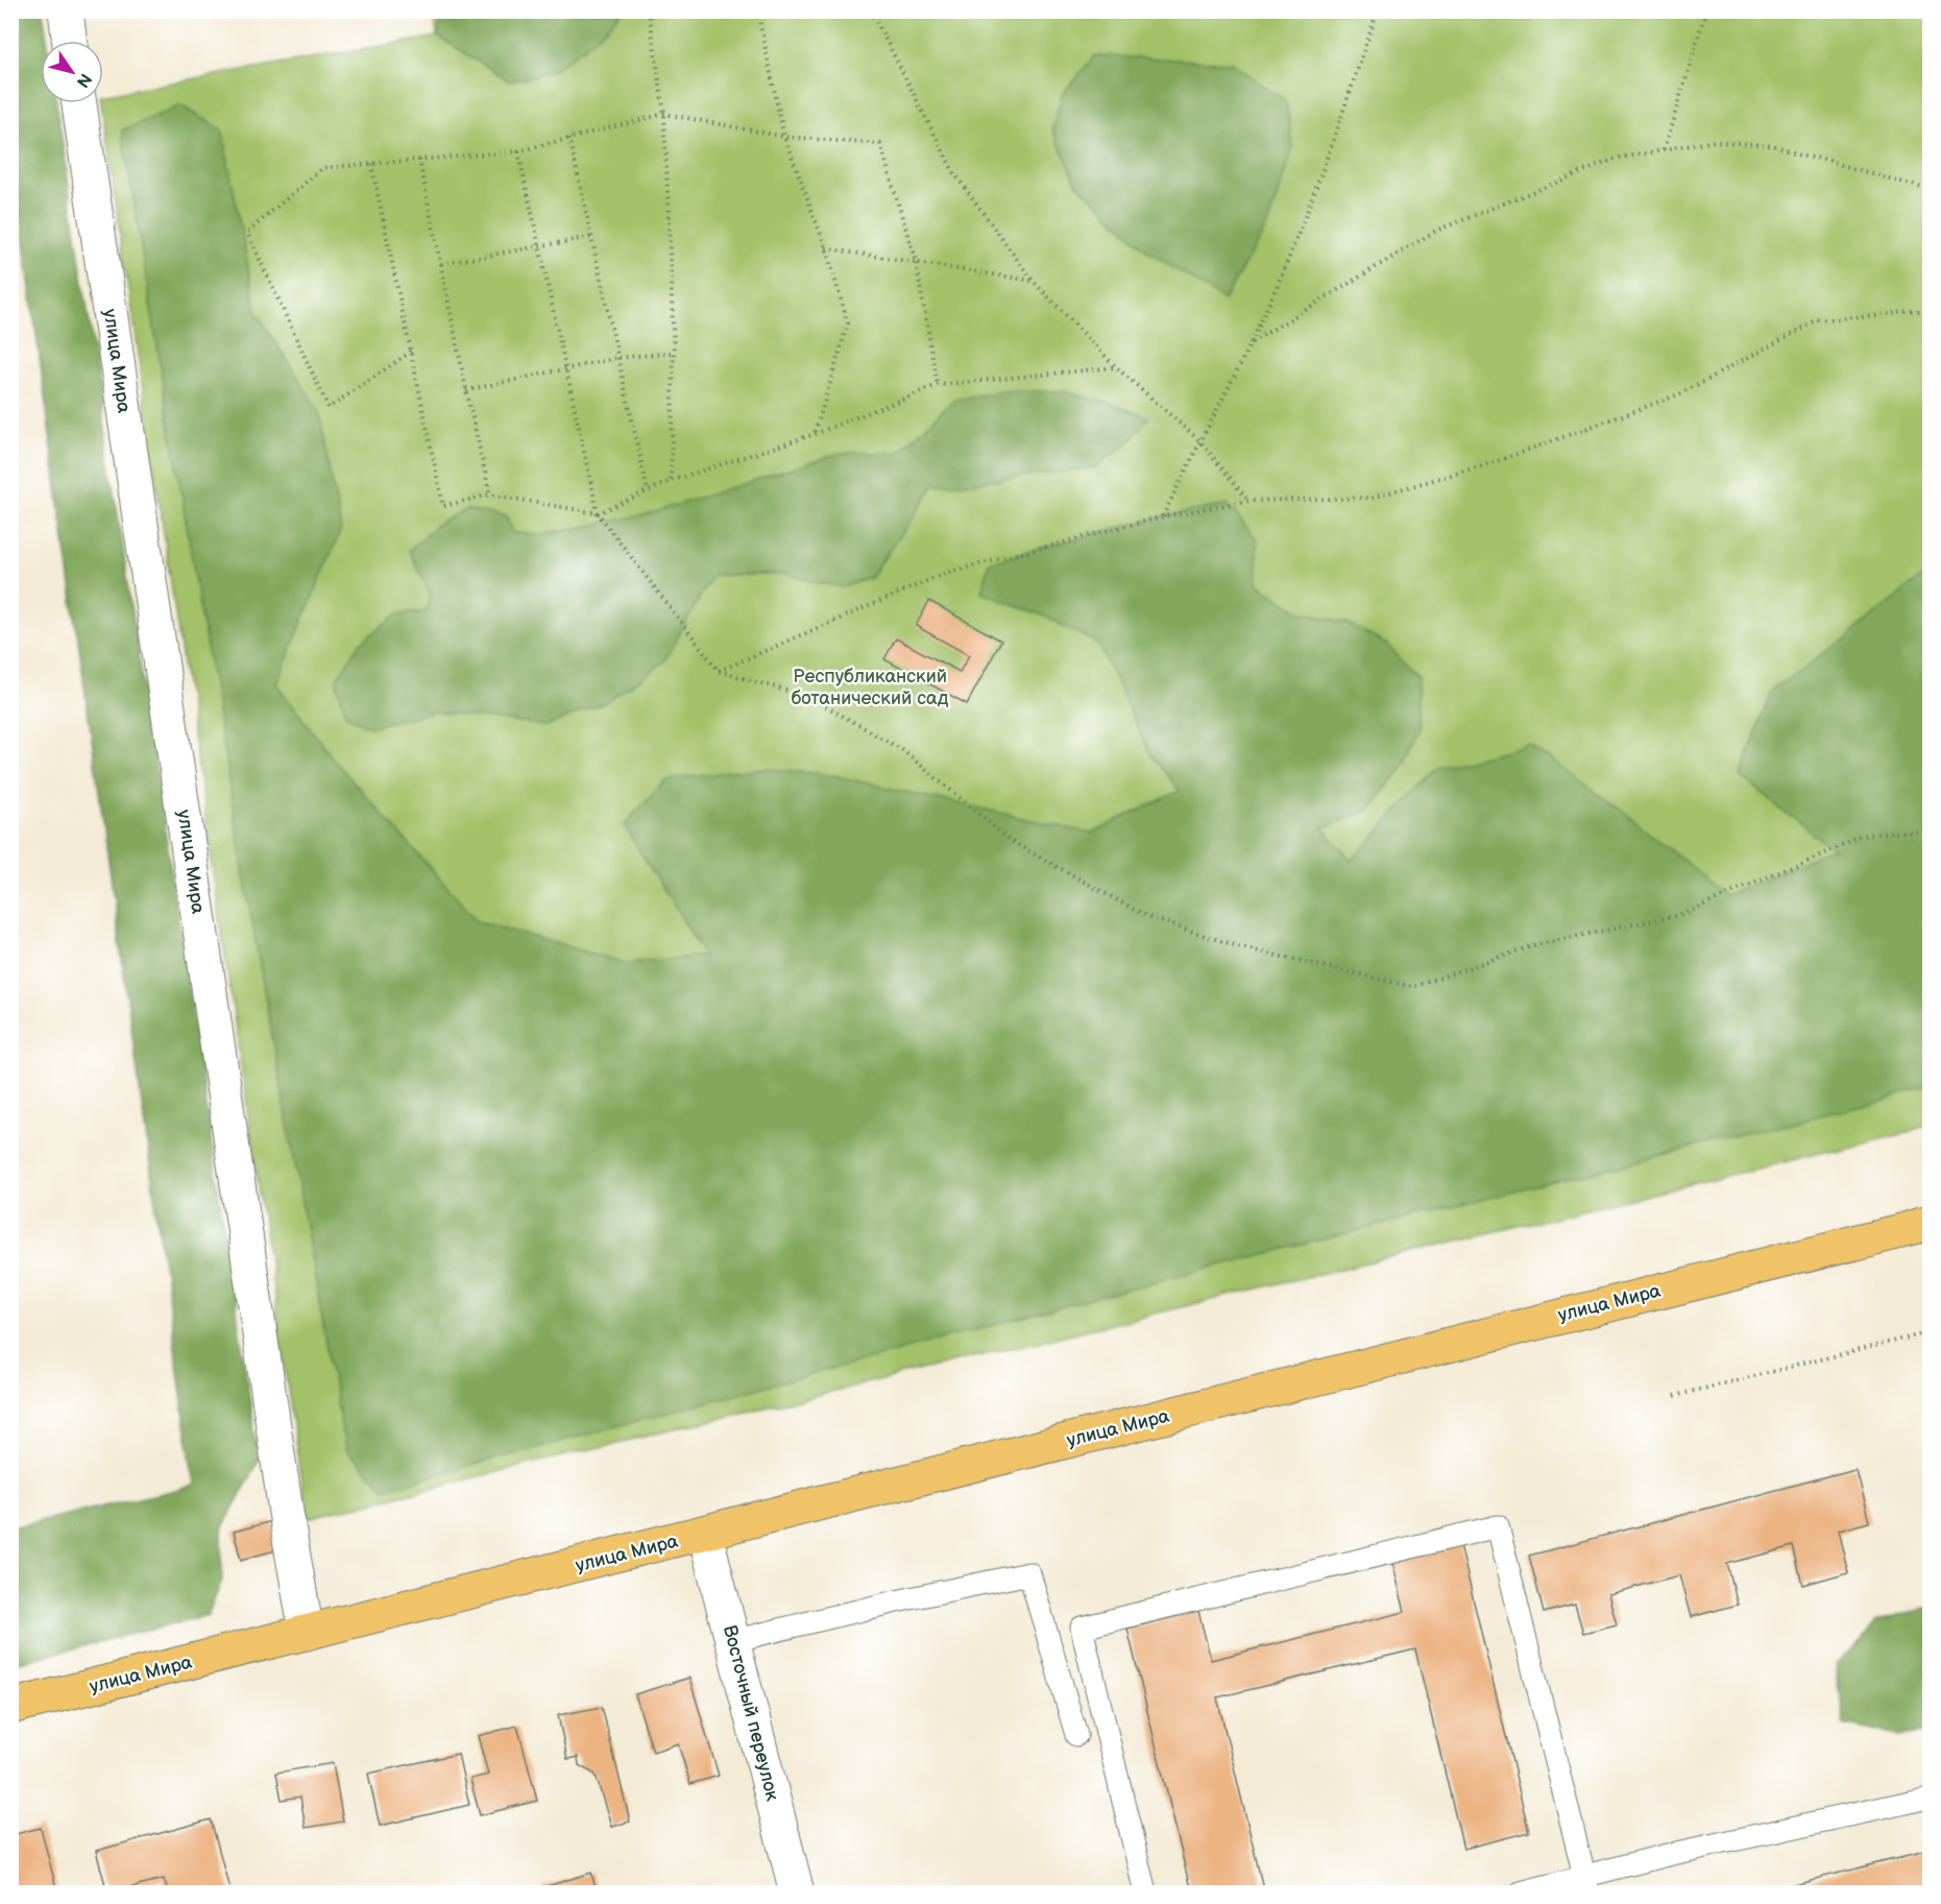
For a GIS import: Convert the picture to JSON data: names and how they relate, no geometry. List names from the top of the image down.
{
  "streets": {
    "main road": ["улица Мира"],
    "street": ["Восточный переулок"]
  },
  "crossings": [
    ["улица Мира", "Восточный переулок"]
  ],
  "parks": ["Республиканский ботанический сад"],
  "north": "bottom right"
}
